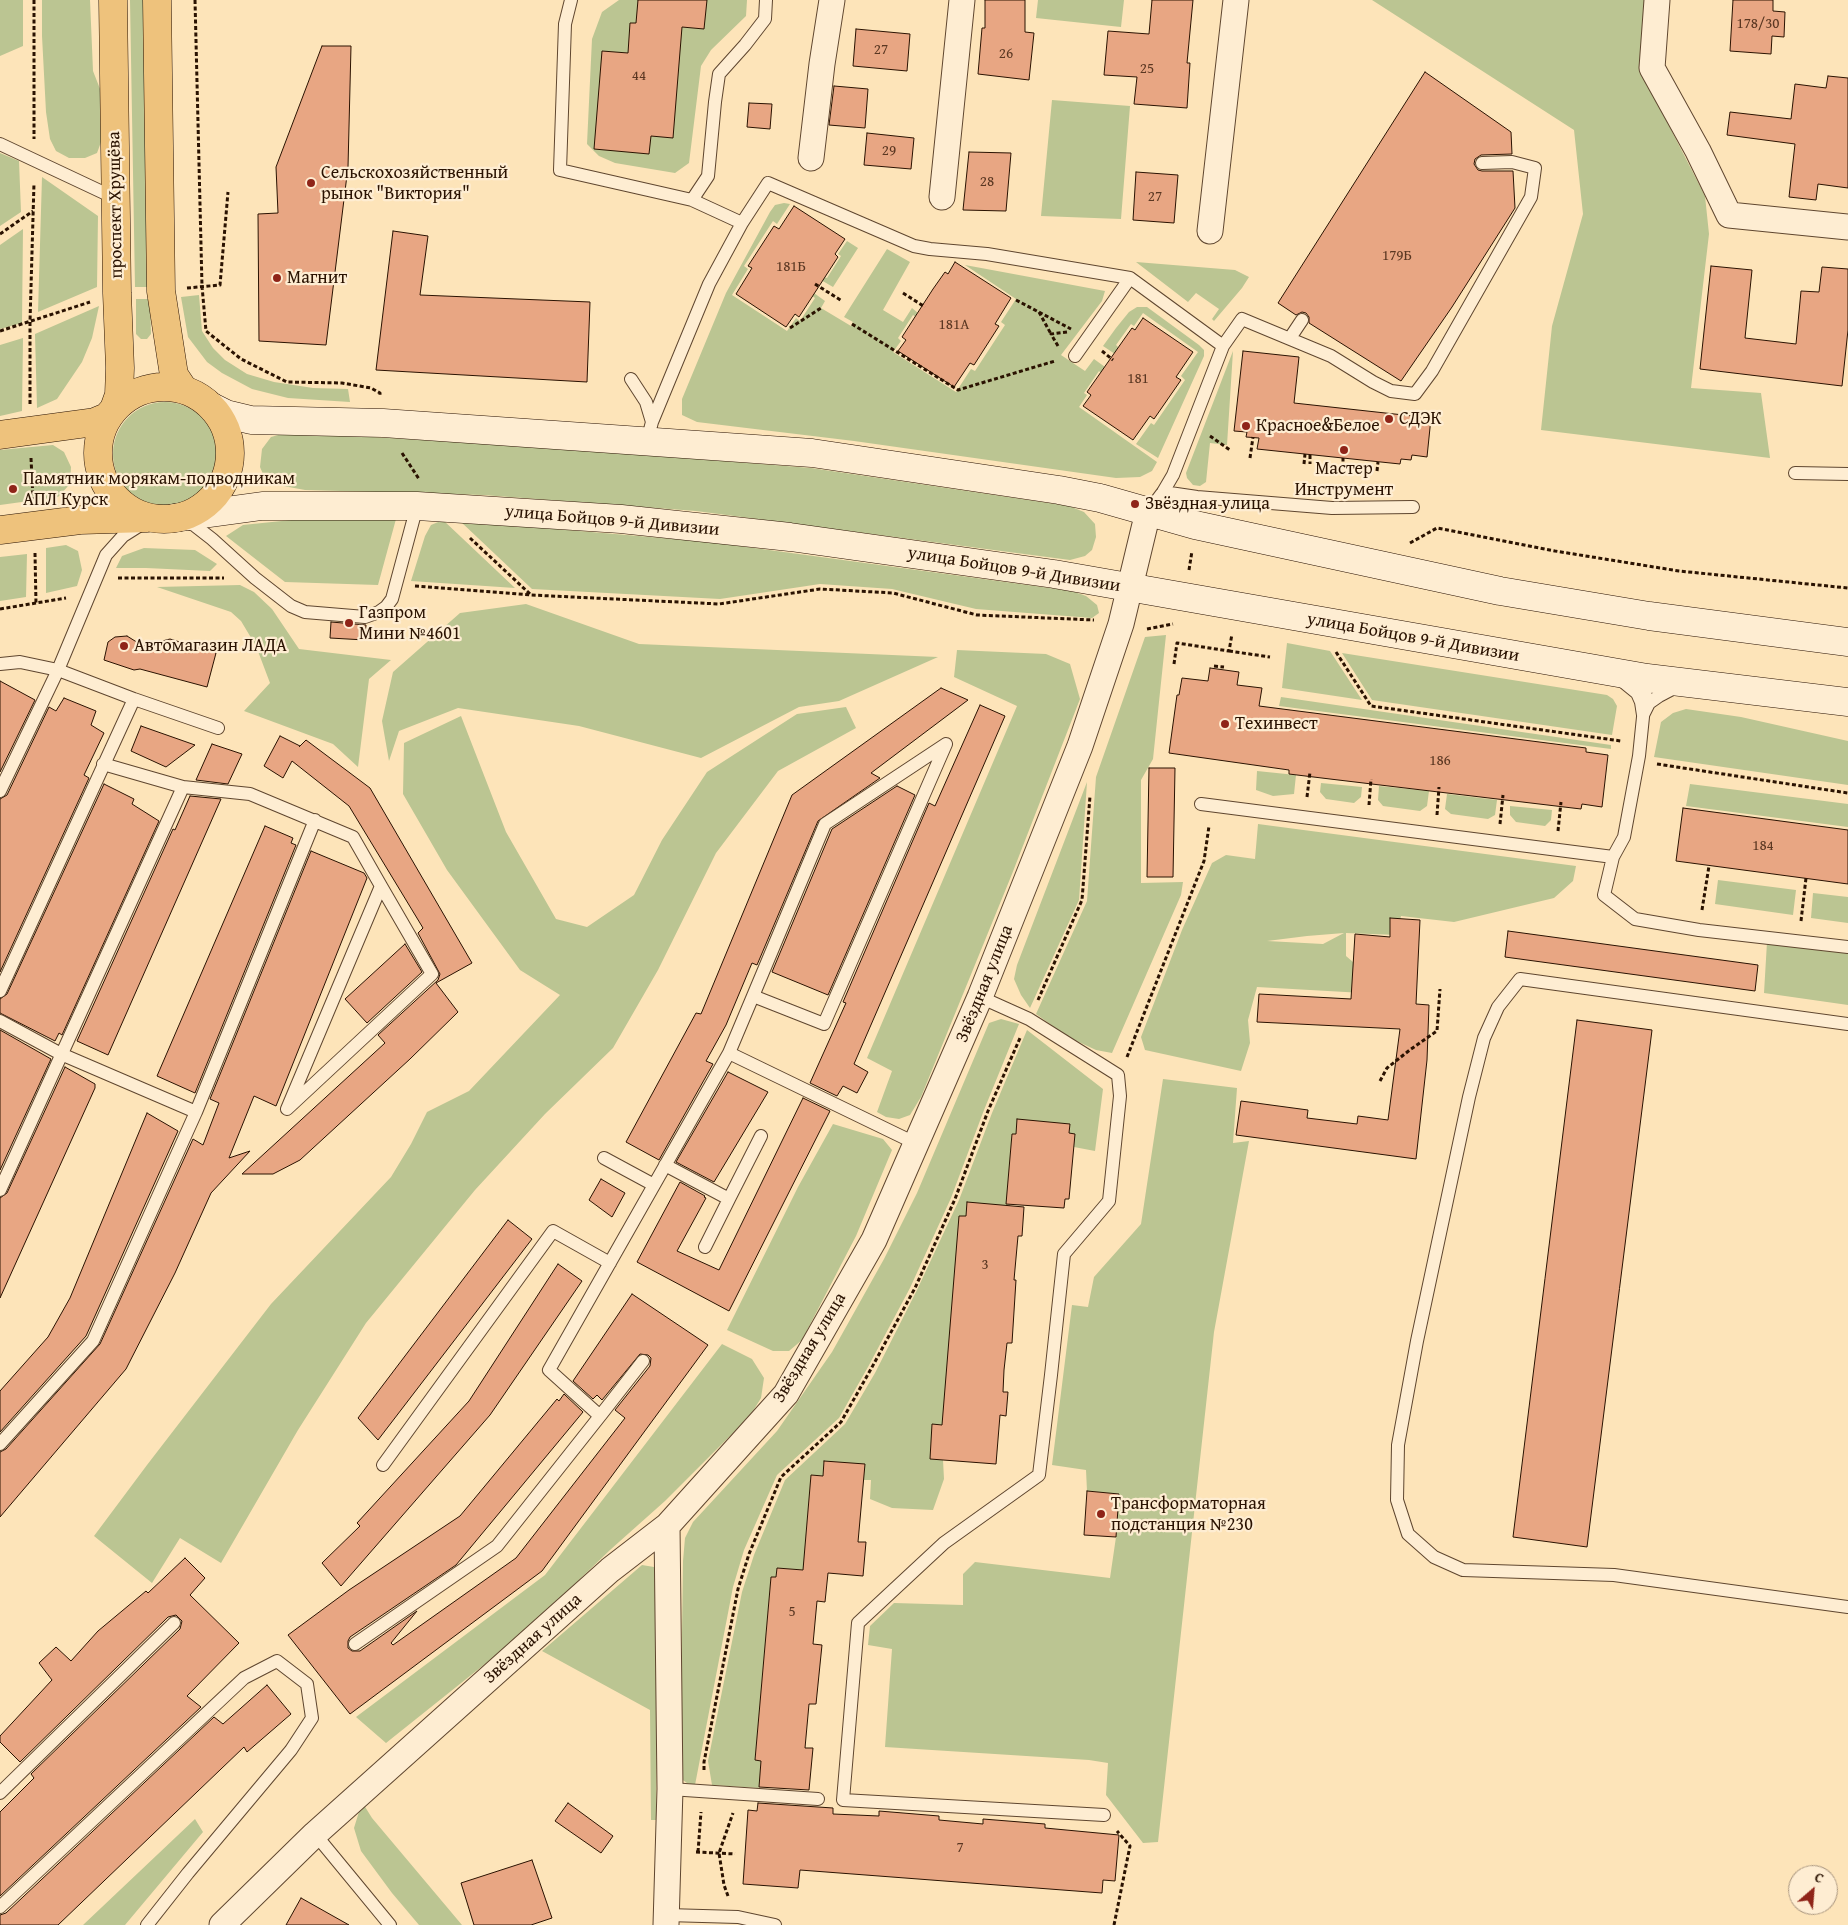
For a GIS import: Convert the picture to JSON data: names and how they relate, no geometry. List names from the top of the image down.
{
  "streets": {
    "main road": ["проспект Хрущёва", "улица Бойцов 9-й Дивизии"],
    "street": ["Звёздная улица"]
  },
  "crossings": [
    ["проспект Хрущёва", "улица Бойцов 9-й Дивизии"],
    ["улица Бойцов 9-й Дивизии", "Звёздная улица"]
  ],
  "places": [
    "Сельскохозяйственный рынок \"Виктория\"",
    "Магнит",
    "СДЭК",
    "Красное&Белое",
    "Мастер Инструмент",
    "Памятник морякам-подводникам АПЛ Курск",
    "Звёздная улица",
    "Газпром Мини №4601",
    "Автомагазин ЛАДА",
    "Техинвест",
    "Трансформаторная подстанция №230"
  ],
  "house_numbers": [
    "178/30",
    "27",
    "26",
    "25",
    "44",
    "29",
    "28",
    "27",
    "179Б",
    "181Б",
    "181А",
    "181",
    "186",
    "184",
    "3",
    "5",
    "7"
  ],
  "north": "top right"
}
